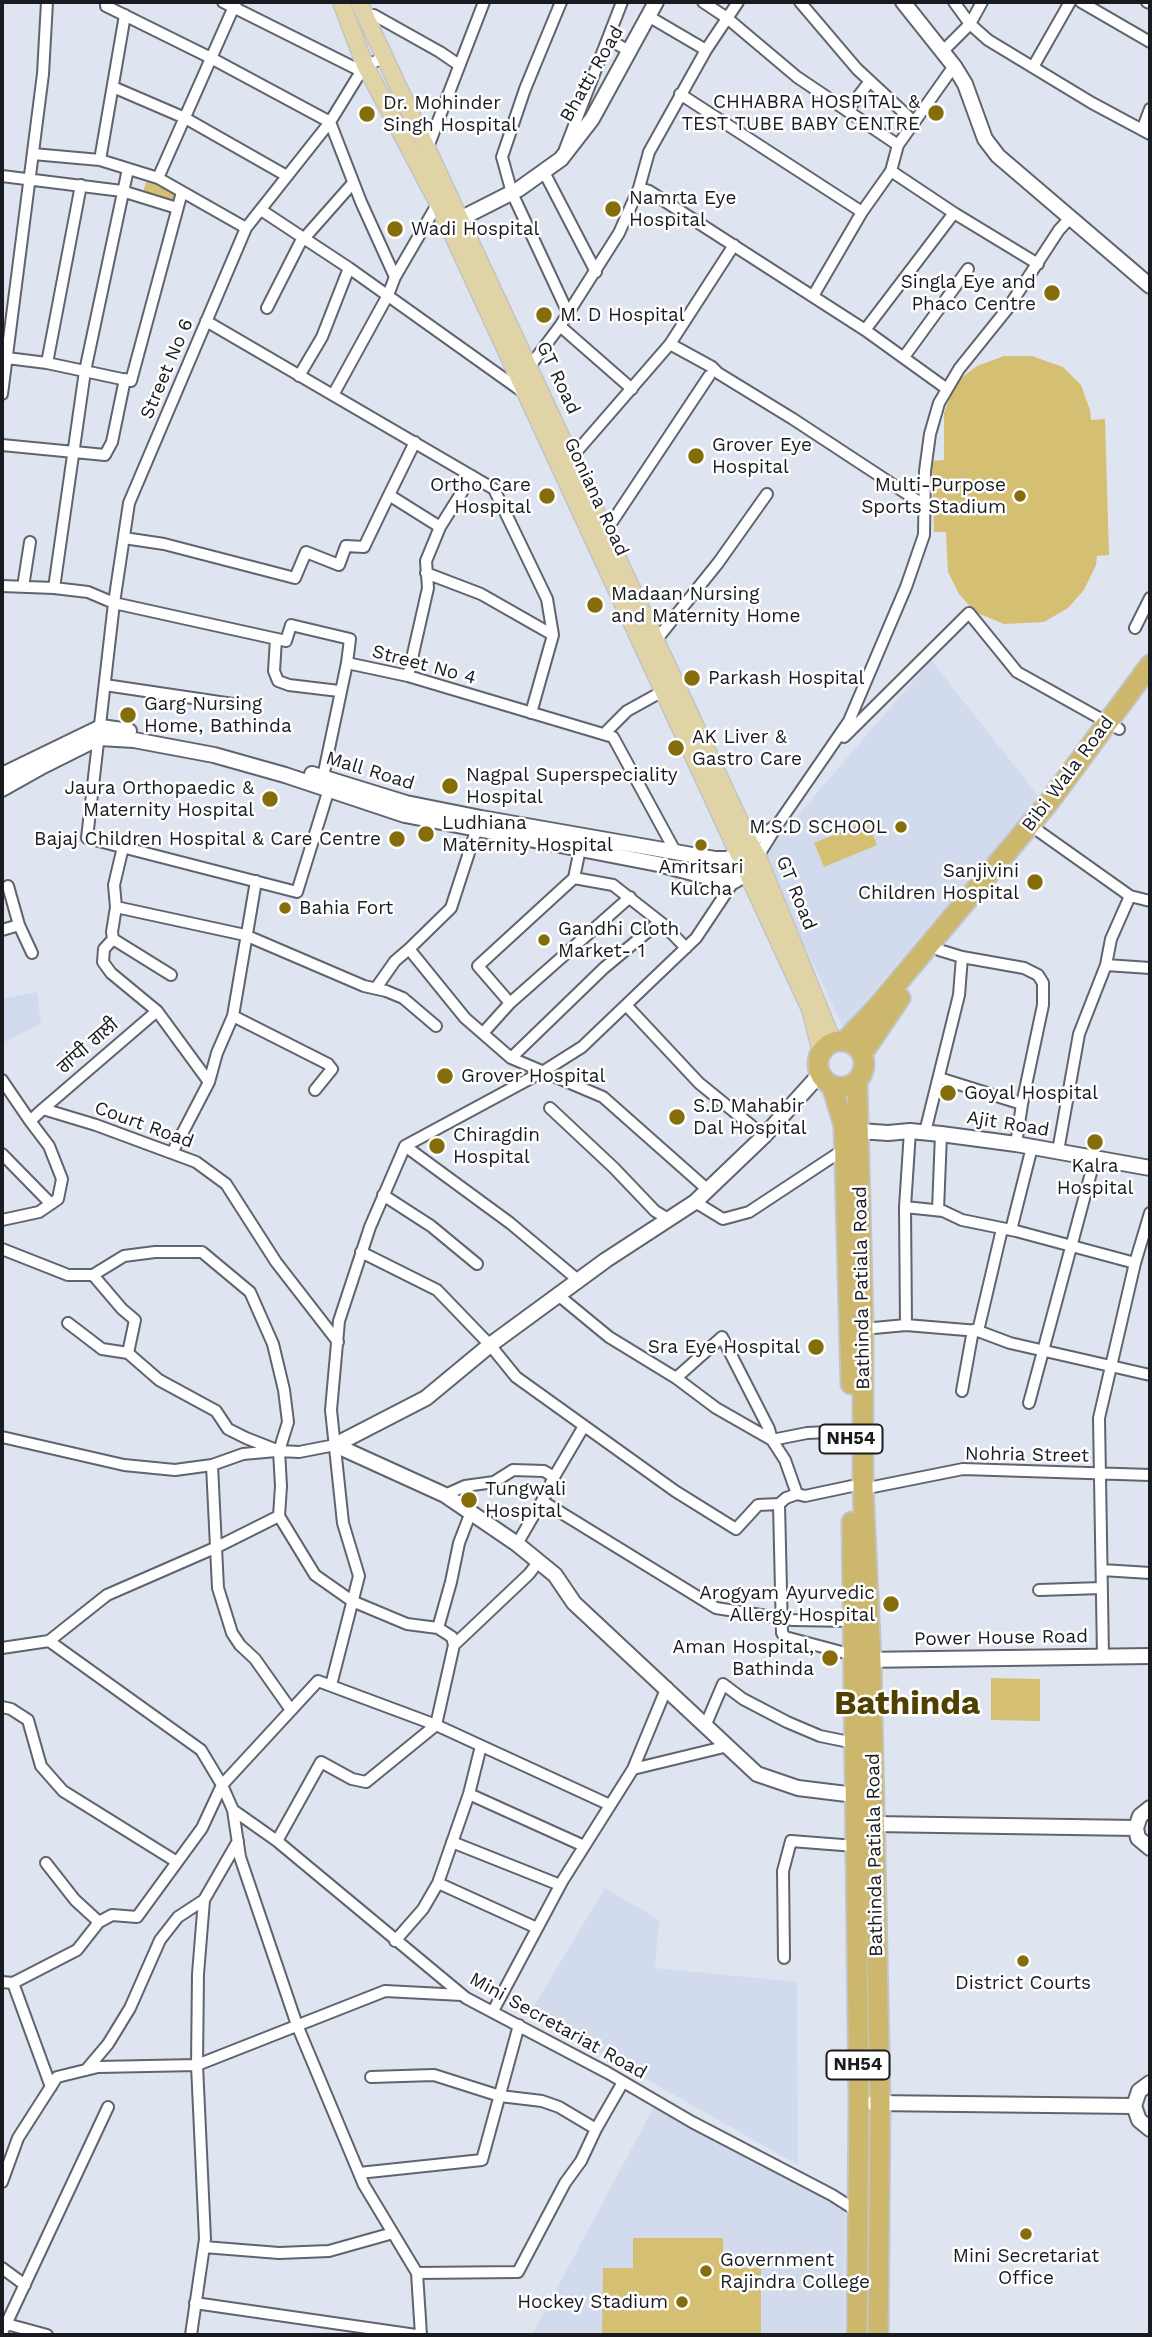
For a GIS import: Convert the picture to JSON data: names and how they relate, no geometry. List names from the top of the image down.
{
  "streets": {
    "highway": ["Bibi Wala Road", "Bathinda Patiala Road", "NH54"],
    "main road": ["GT Road", "Goniana Road"],
    "street": [
      "Bhatti Road",
      "Street No 6",
      "Street No 4",
      "Mall Road",
      "ਗਾਂਧੀ ਗਲੀ",
      "Ajit Road",
      "Court Road",
      "Nohria Street",
      "Power House Road",
      "Mini Secretariat Road"
    ]
  },
  "crossings": [
    ["Bhatti Road", "GT Road"],
    ["Bhatti Road", "Goniana Road"],
    ["Street No 6", "Goniana Road"],
    ["Street No 6", "Mall Road"],
    ["GT Road", "Goniana Road"],
    ["GT Road", "Mall Road"],
    ["GT Road", "Bibi Wala Road"],
    ["GT Road", "Bathinda Patiala Road"],
    ["GT Road", "NH54"],
    ["Goniana Road", "Mall Road"],
    ["Goniana Road", "Bibi Wala Road"],
    ["Goniana Road", "Bathinda Patiala Road"],
    ["Goniana Road", "NH54"],
    ["Bibi Wala Road", "Bathinda Patiala Road"],
    ["Bibi Wala Road", "NH54"],
    ["ਗਾਂਧੀ ਗਲੀ", "Court Road"],
    ["Ajit Road", "Bathinda Patiala Road"],
    ["Bathinda Patiala Road", "NH54"],
    ["Bathinda Patiala Road", "Nohria Street"],
    ["Bathinda Patiala Road", "Power House Road"],
    ["NH54", "Nohria Street"],
    ["NH54", "Power House Road"],
    ["NH54", "Mini Secretariat Road"]
  ],
  "districts": ["Bathinda"],
  "places": [
    "CHHABRA HOSPITAL & TEST TUBE BABY CENTRE",
    "Dr. Mohinder Singh Hospital",
    "Namrta Eye Hospital",
    "Wadi Hospital",
    "Singla Eye and Phaco Centre",
    "M. D Hospital",
    "Grover Eye Hospital",
    "Ortho Care Hospital",
    "Multi-Purpose Sports Stadium",
    "Madaan Nursing and Maternity Home",
    "Parkash Hospital",
    "Garg Nursing Home, Bathinda",
    "AK Liver & Gastro Care",
    "Nagpal Superspeciality Hospital",
    "Jaura Orthopaedic & Maternity Hospital",
    "M.S.D SCHOOL",
    "Ludhiana Maternity Hospital",
    "Bajaj Children Hospital & Care Centre",
    "Amritsari Kulcha",
    "Sanjivini Children Hospital",
    "Bahia Fort",
    "Gandhi Cloth Market- 1",
    "Grover Hospital",
    "Goyal Hospital",
    "S.D Mahabir Dal Hospital",
    "Kalra Hospital",
    "Chiragdin Hospital",
    "Sra Eye Hospital",
    "Tungwali Hospital",
    "Arogyam Ayurvedic Allergy Hospital",
    "Aman Hospital, Bathinda",
    "District Courts",
    "Mini Secretariat Office",
    "Government Rajindra College",
    "Hockey Stadium"
  ]
}
